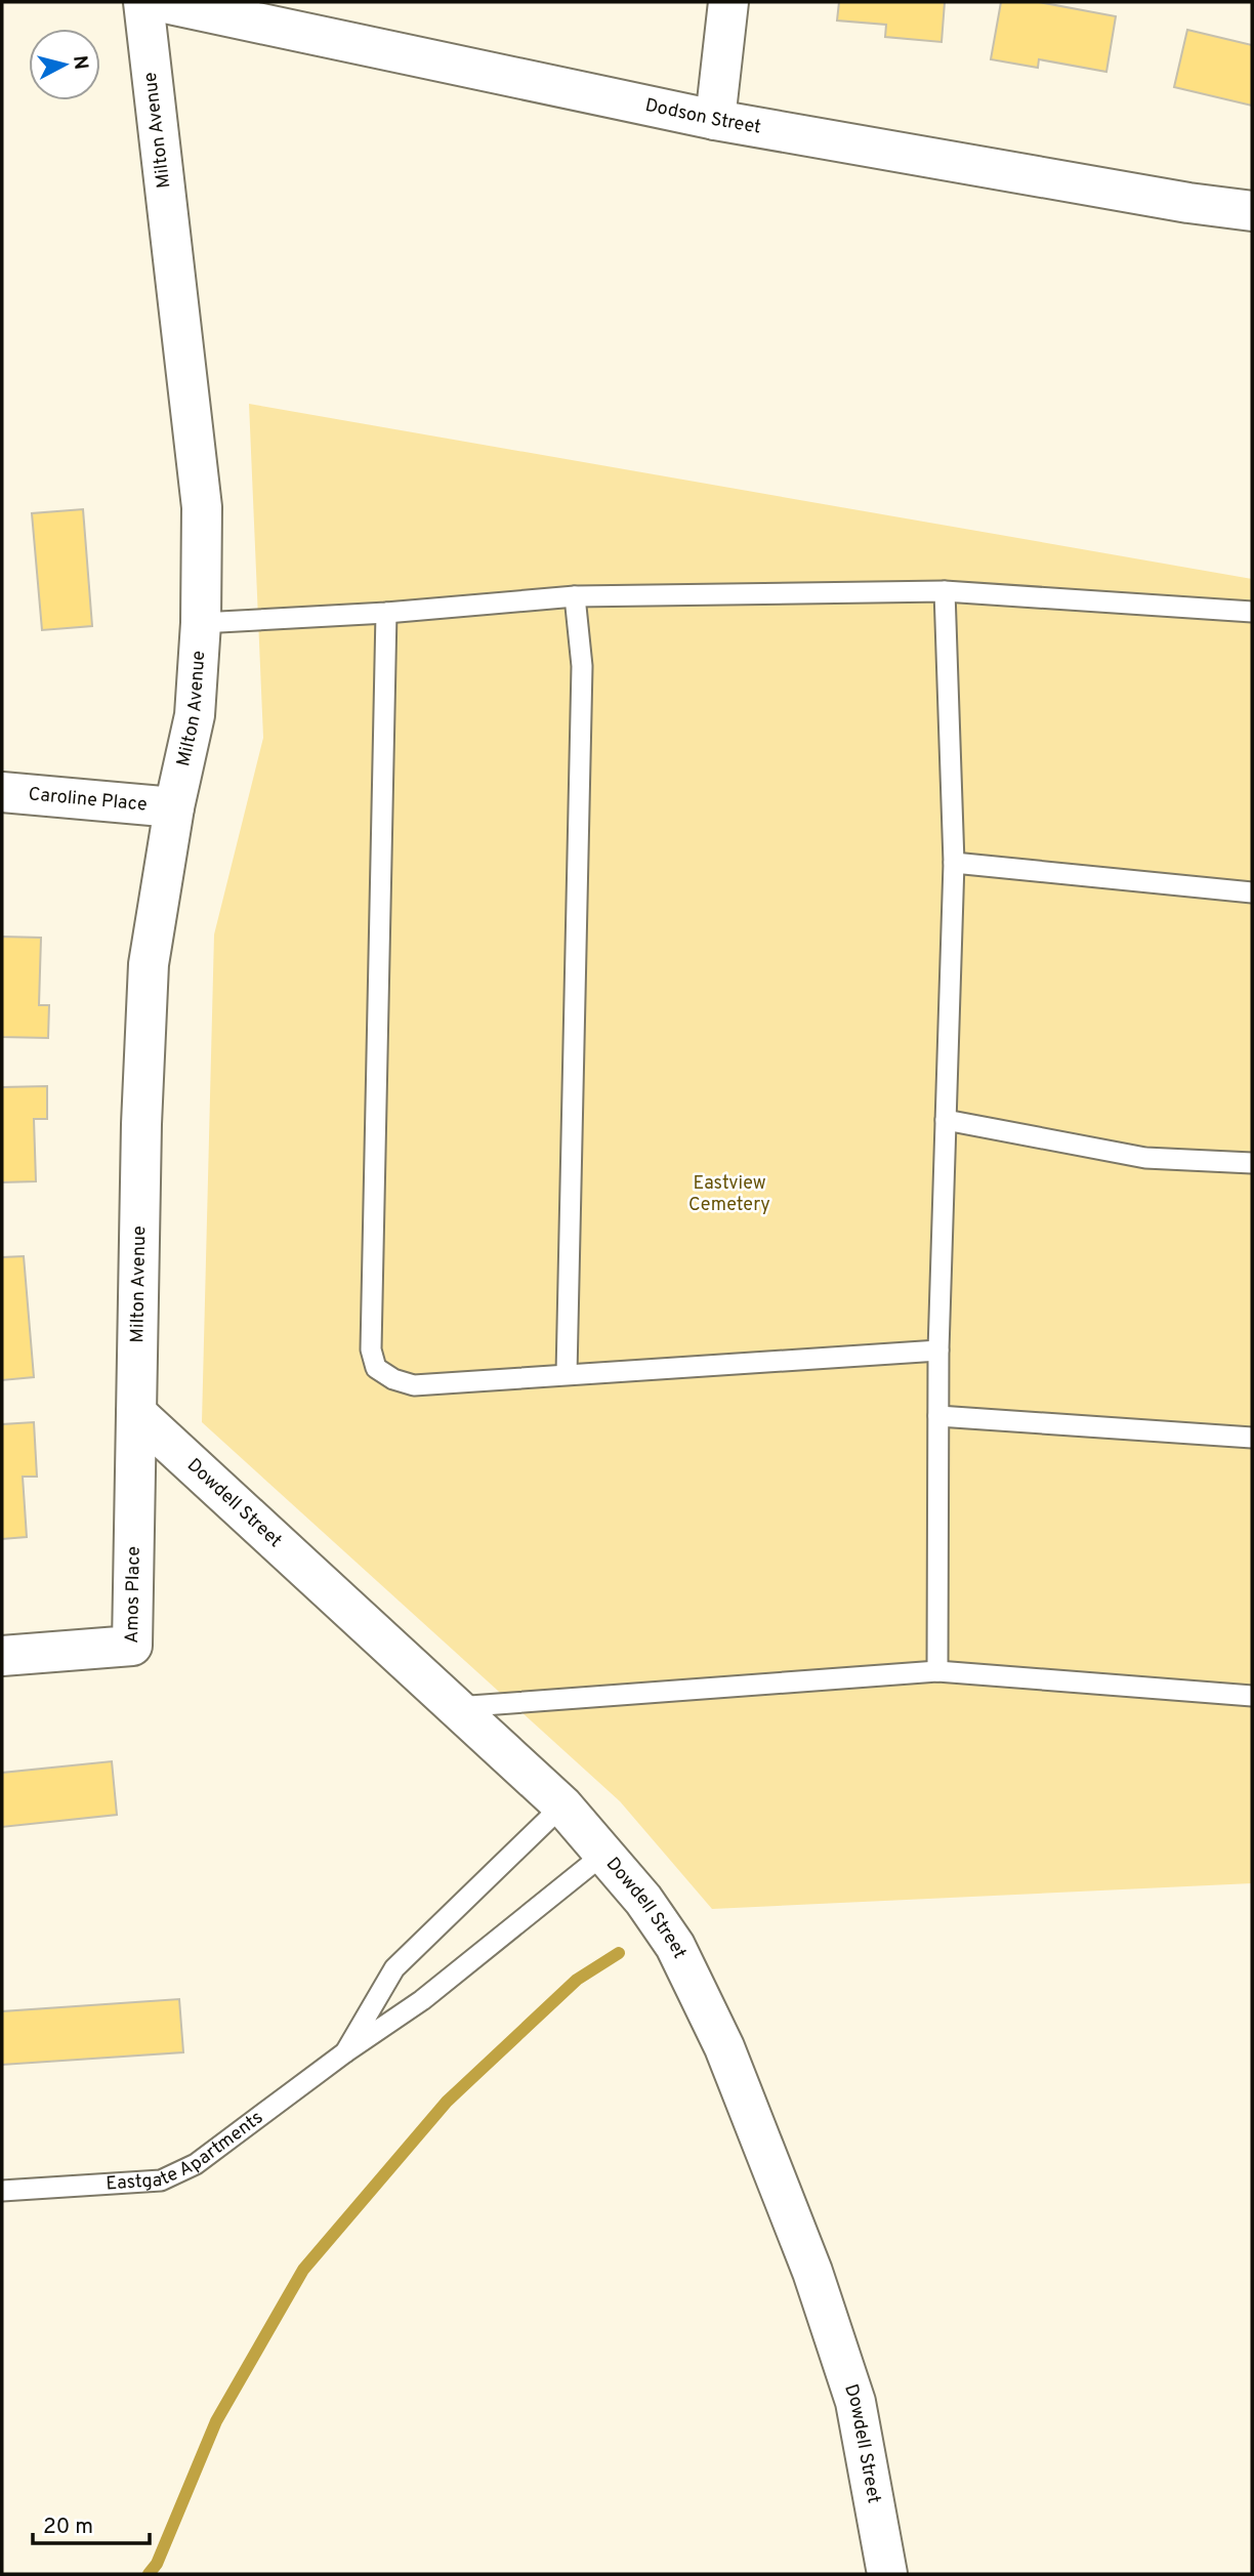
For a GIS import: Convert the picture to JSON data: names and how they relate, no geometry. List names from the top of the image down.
{
  "streets": {
    "street": [
      "Dodson Street",
      "Milton Avenue",
      "Caroline Place",
      "Dowdell Street",
      "Amos Place"
    ],
    "lane": ["Eastgate Apartments"]
  },
  "crossings": [
    ["Milton Avenue", "Caroline Place"],
    ["Milton Avenue", "Dowdell Street"],
    ["Milton Avenue", "Amos Place"],
    ["Dowdell Street", "Amos Place"],
    ["Dowdell Street", "Eastgate Apartments"]
  ],
  "parks": ["Eastview Cemetery"],
  "scale_bar": "20 m",
  "north": "right"
}
